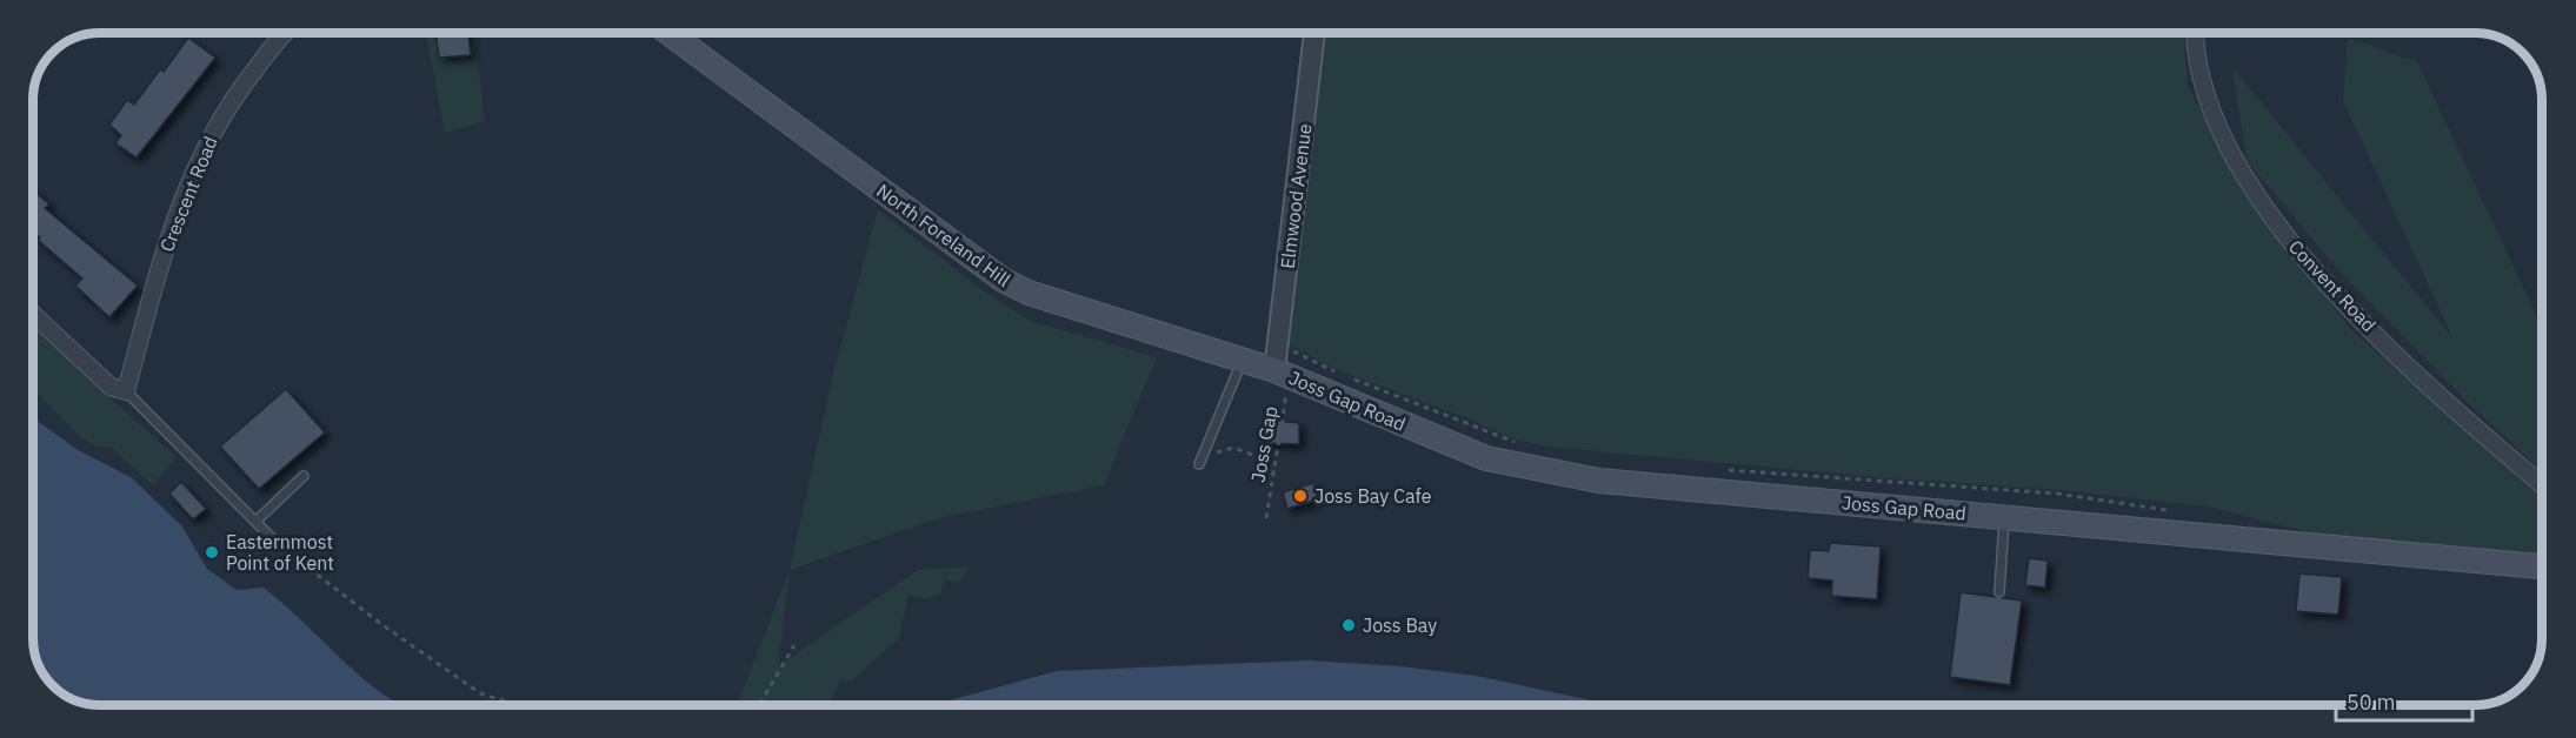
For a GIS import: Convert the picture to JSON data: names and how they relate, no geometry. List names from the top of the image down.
{
  "streets": {
    "main road": ["North Foreland Hill", "Joss Gap Road"],
    "street": ["Crescent Road", "Elmwood Avenue", "Convent Road"],
    "path": ["Joss Gap"]
  },
  "crossings": [
    ["Elmwood Avenue", "North Foreland Hill"],
    ["Elmwood Avenue", "Joss Gap Road"],
    ["Elmwood Avenue", "Joss Gap"],
    ["North Foreland Hill", "Joss Gap Road"],
    ["North Foreland Hill", "Joss Gap"],
    ["Joss Gap Road", "Joss Gap"]
  ],
  "places": ["Joss Bay Cafe", "Easternmost Point of Kent", "Joss Bay"],
  "scale_bar": "50 m"
}
